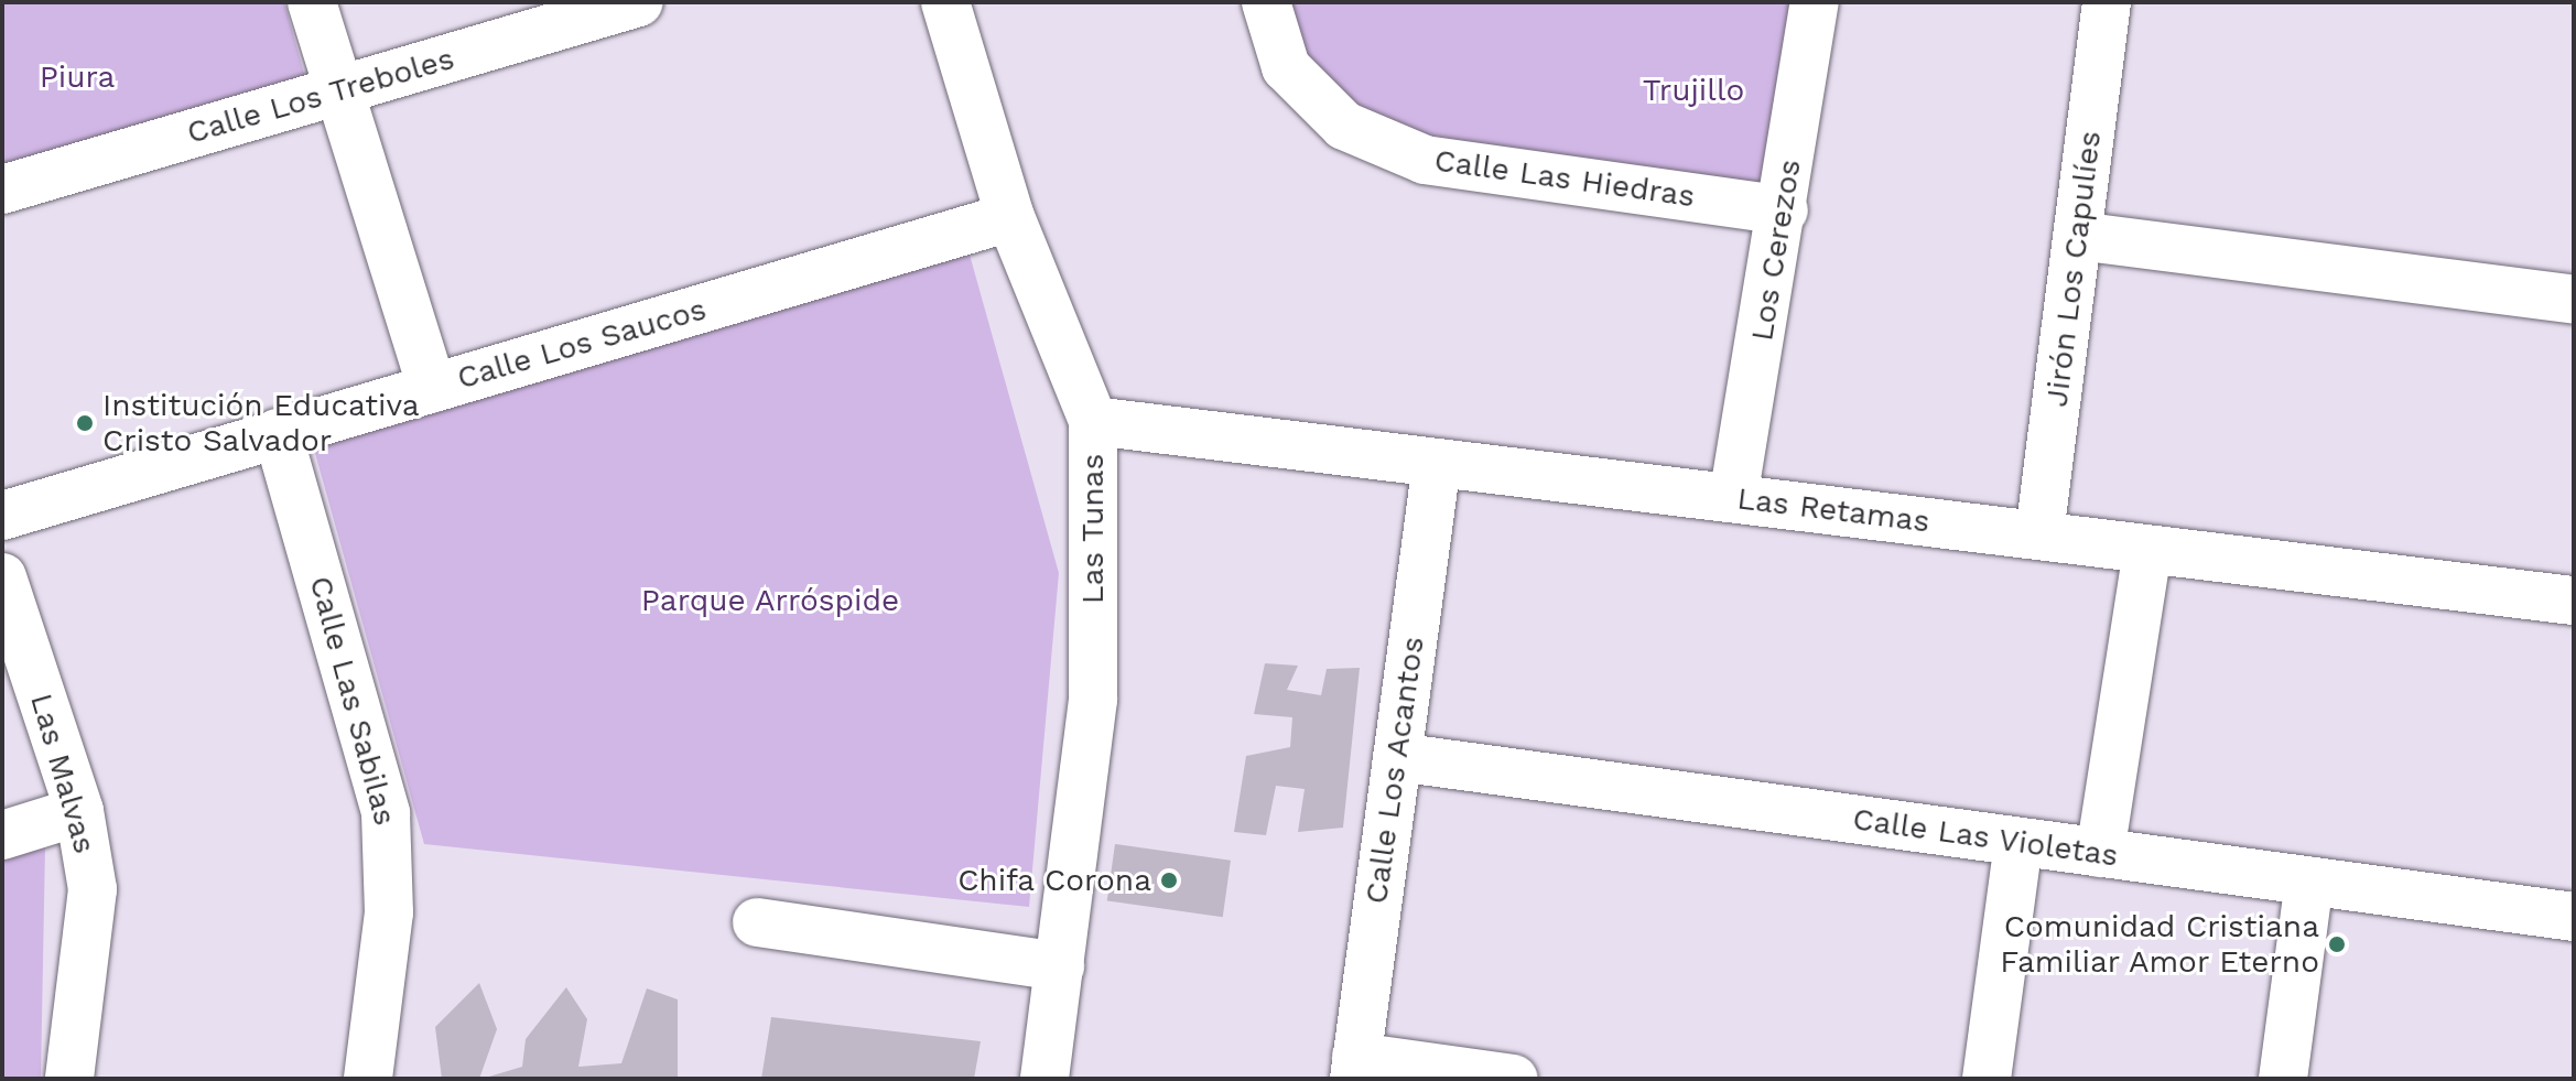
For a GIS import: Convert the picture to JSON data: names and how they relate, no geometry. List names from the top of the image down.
{
  "streets": {
    "street": [
      "Calle Los Treboles",
      "Calle Las Hiedras",
      "Los Cerezos",
      "Jirón Los Capulíes",
      "Calle Los Saucos",
      "Las Retamas",
      "Las Tunas",
      "Calle Las Sabilas",
      "Calle Los Acantos",
      "Las Malvas",
      "Calle Las Violetas"
    ]
  },
  "crossings": [
    ["Calle Las Hiedras", "Los Cerezos"],
    ["Los Cerezos", "Las Retamas"],
    ["Jirón Los Capulíes", "Las Retamas"],
    ["Calle Los Saucos", "Las Tunas"],
    ["Calle Los Saucos", "Calle Las Sabilas"],
    ["Las Retamas", "Las Tunas"],
    ["Las Retamas", "Calle Los Acantos"],
    ["Calle Los Acantos", "Calle Las Violetas"]
  ],
  "parks": ["Piura", "Trujillo", "Parque Arróspide"],
  "places": ["Institución Educativa Cristo Salvador", "Chifa Corona", "Comunidad Cristiana Familiar Amor Eterno"]
}
